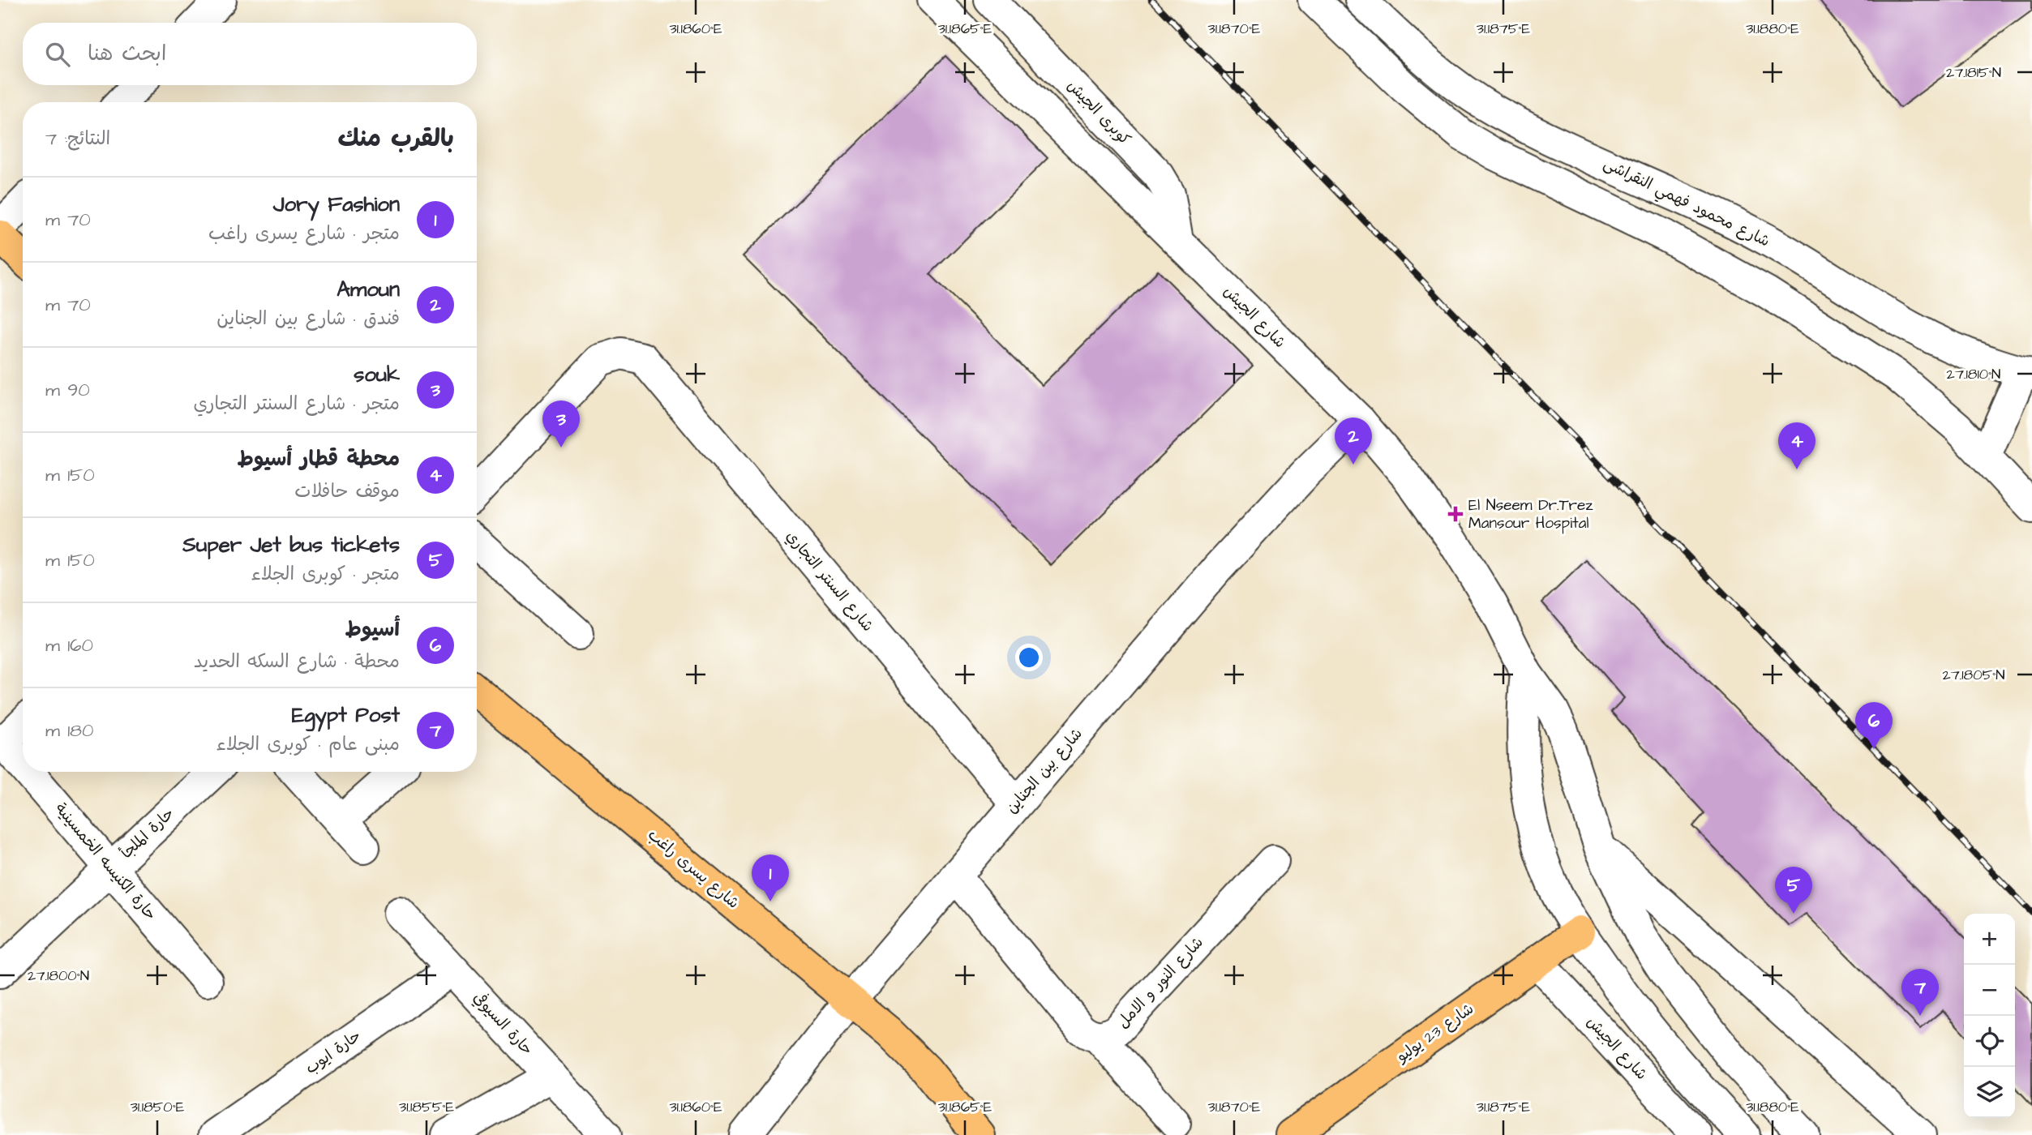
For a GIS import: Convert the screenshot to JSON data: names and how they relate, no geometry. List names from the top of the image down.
{
  "streets": {
    "main road": ["شارع يسرى راغب", "شارع 23 يوليو"],
    "street": [
      "كوبرى الجيش",
      "شارع محمود فهمي النقراشى",
      "شارع الجيش",
      "شارع السنتر التجاري",
      "شارع بين الجناين",
      "حارة الملجأ",
      "حارة الكنيسه الخمسينية",
      "شارع النور و الامل",
      "حارة السيوفي",
      "حارة ايوب"
    ]
  },
  "crossings": [
    ["كوبرى الجيش", "شارع الجيش"],
    ["شارع الجيش", "شارع بين الجناين"],
    ["شارع الجيش", "شارع 23 يوليو"],
    ["شارع السنتر التجاري", "شارع بين الجناين"],
    ["شارع بين الجناين", "شارع يسرى راغب"],
    ["شارع بين الجناين", "شارع النور و الامل"],
    ["حارة الملجأ", "حارة الكنيسه الخمسينية"],
    ["حارة السيوفي", "حارة ايوب"]
  ],
  "places": {
    "health": ["El Nseem Dr.Trez Mansour Hospital"]
  },
  "page": {
    "search": "ابحث هنا",
    "heading": ["بالقرب منك", "النتائج: 7"],
    "list": [
      {
        "mark": "1",
        "name": "Jory Fashion",
        "note": "متجر · شارع يسرى راغب",
        "value": "70 m"
      },
      {
        "mark": "2",
        "name": "Amoun",
        "note": "فندق · شارع بين الجناين",
        "value": "70 m"
      },
      {
        "mark": "3",
        "name": "souk",
        "note": "متجر · شارع السنتر التجاري",
        "value": "90 m"
      },
      {
        "mark": "4",
        "name": "محطة قطار أسيوط",
        "note": "موقف حافلات",
        "value": "150 m"
      },
      {
        "mark": "5",
        "name": "Super Jet bus tickets",
        "note": "متجر · كوبرى الجلاء",
        "value": "150 m"
      },
      {
        "mark": "6",
        "name": "أسيوط",
        "note": "محطة · شارع السكه الحديد",
        "value": "160 m"
      },
      {
        "mark": "7",
        "name": "Egypt Post",
        "note": "مبنى عام · كوبرى الجلاء",
        "value": "180 m"
      }
    ],
    "pins": [
      "3",
      "2",
      "4",
      "6",
      "1",
      "5",
      "7"
    ],
    "map_buttons": ["+", "−"]
  },
  "coordinates": [
    "31.1860°E",
    "31.1865°E",
    "31.1870°E",
    "31.1875°E",
    "31.1880°E",
    "27.1815°N",
    "27.1810°N",
    "27.1805°N",
    "27.1800°N",
    "31.1850°E",
    "31.1855°E"
  ]
}
